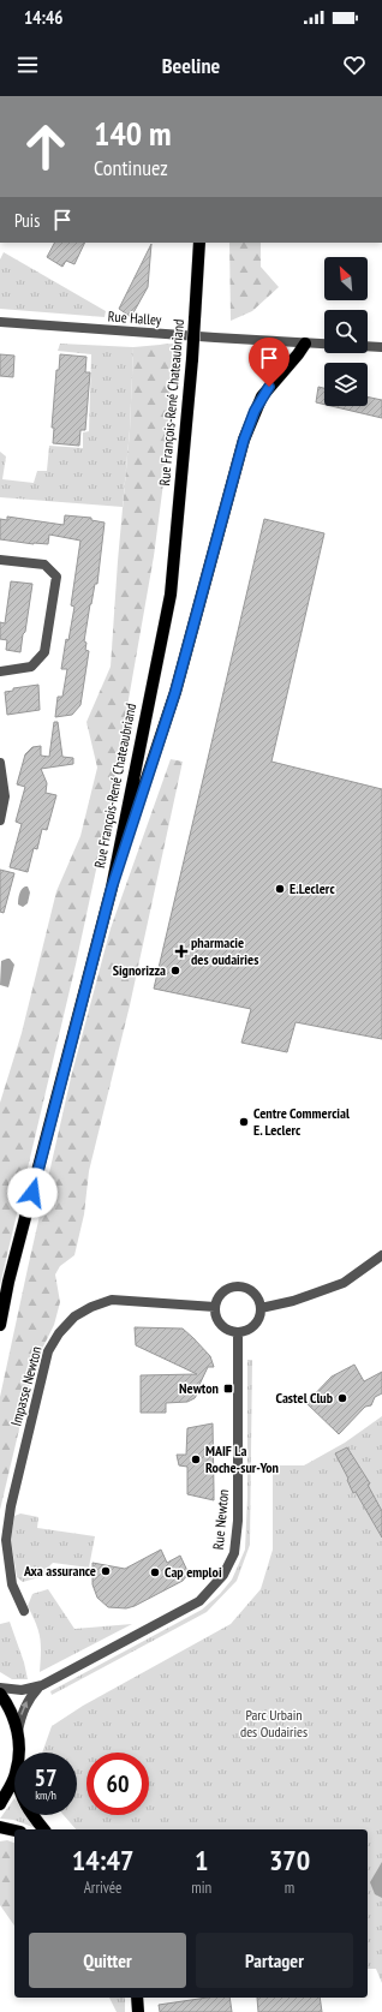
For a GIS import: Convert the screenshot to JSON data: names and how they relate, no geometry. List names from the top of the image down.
{
  "streets": {
    "main road": ["Rue François-René Chateaubriand"],
    "street": ["Rue Halley", "Impasse Newton", "Rue Newton"]
  },
  "crossings": [
    ["Impasse Newton", "Rue Newton"]
  ],
  "parks": ["Parc Urbain des Oudairies"],
  "places": {
    "other": [
      "E.Leclerc",
      "Signorizza",
      "Centre Commercial E. Leclerc",
      "Castel Club",
      "MAIF La Roche-sur-Yon",
      "Axa assurance",
      "Cap emploi"
    ],
    "health": ["pharmacie des oudairies"],
    "transit": ["Newton"]
  },
  "north": "top left",
  "page": {
    "status": "14:46",
    "header": "Beeline",
    "turn": ["140 m", "Continuez"],
    "then": "Puis",
    "speed": "57 km/h",
    "limit": "60",
    "eta": [
      "14:47",
      "Arrivée",
      "1",
      "min",
      "370",
      "m"
    ],
    "buttons": ["Quitter", "Partager"]
  }
}
